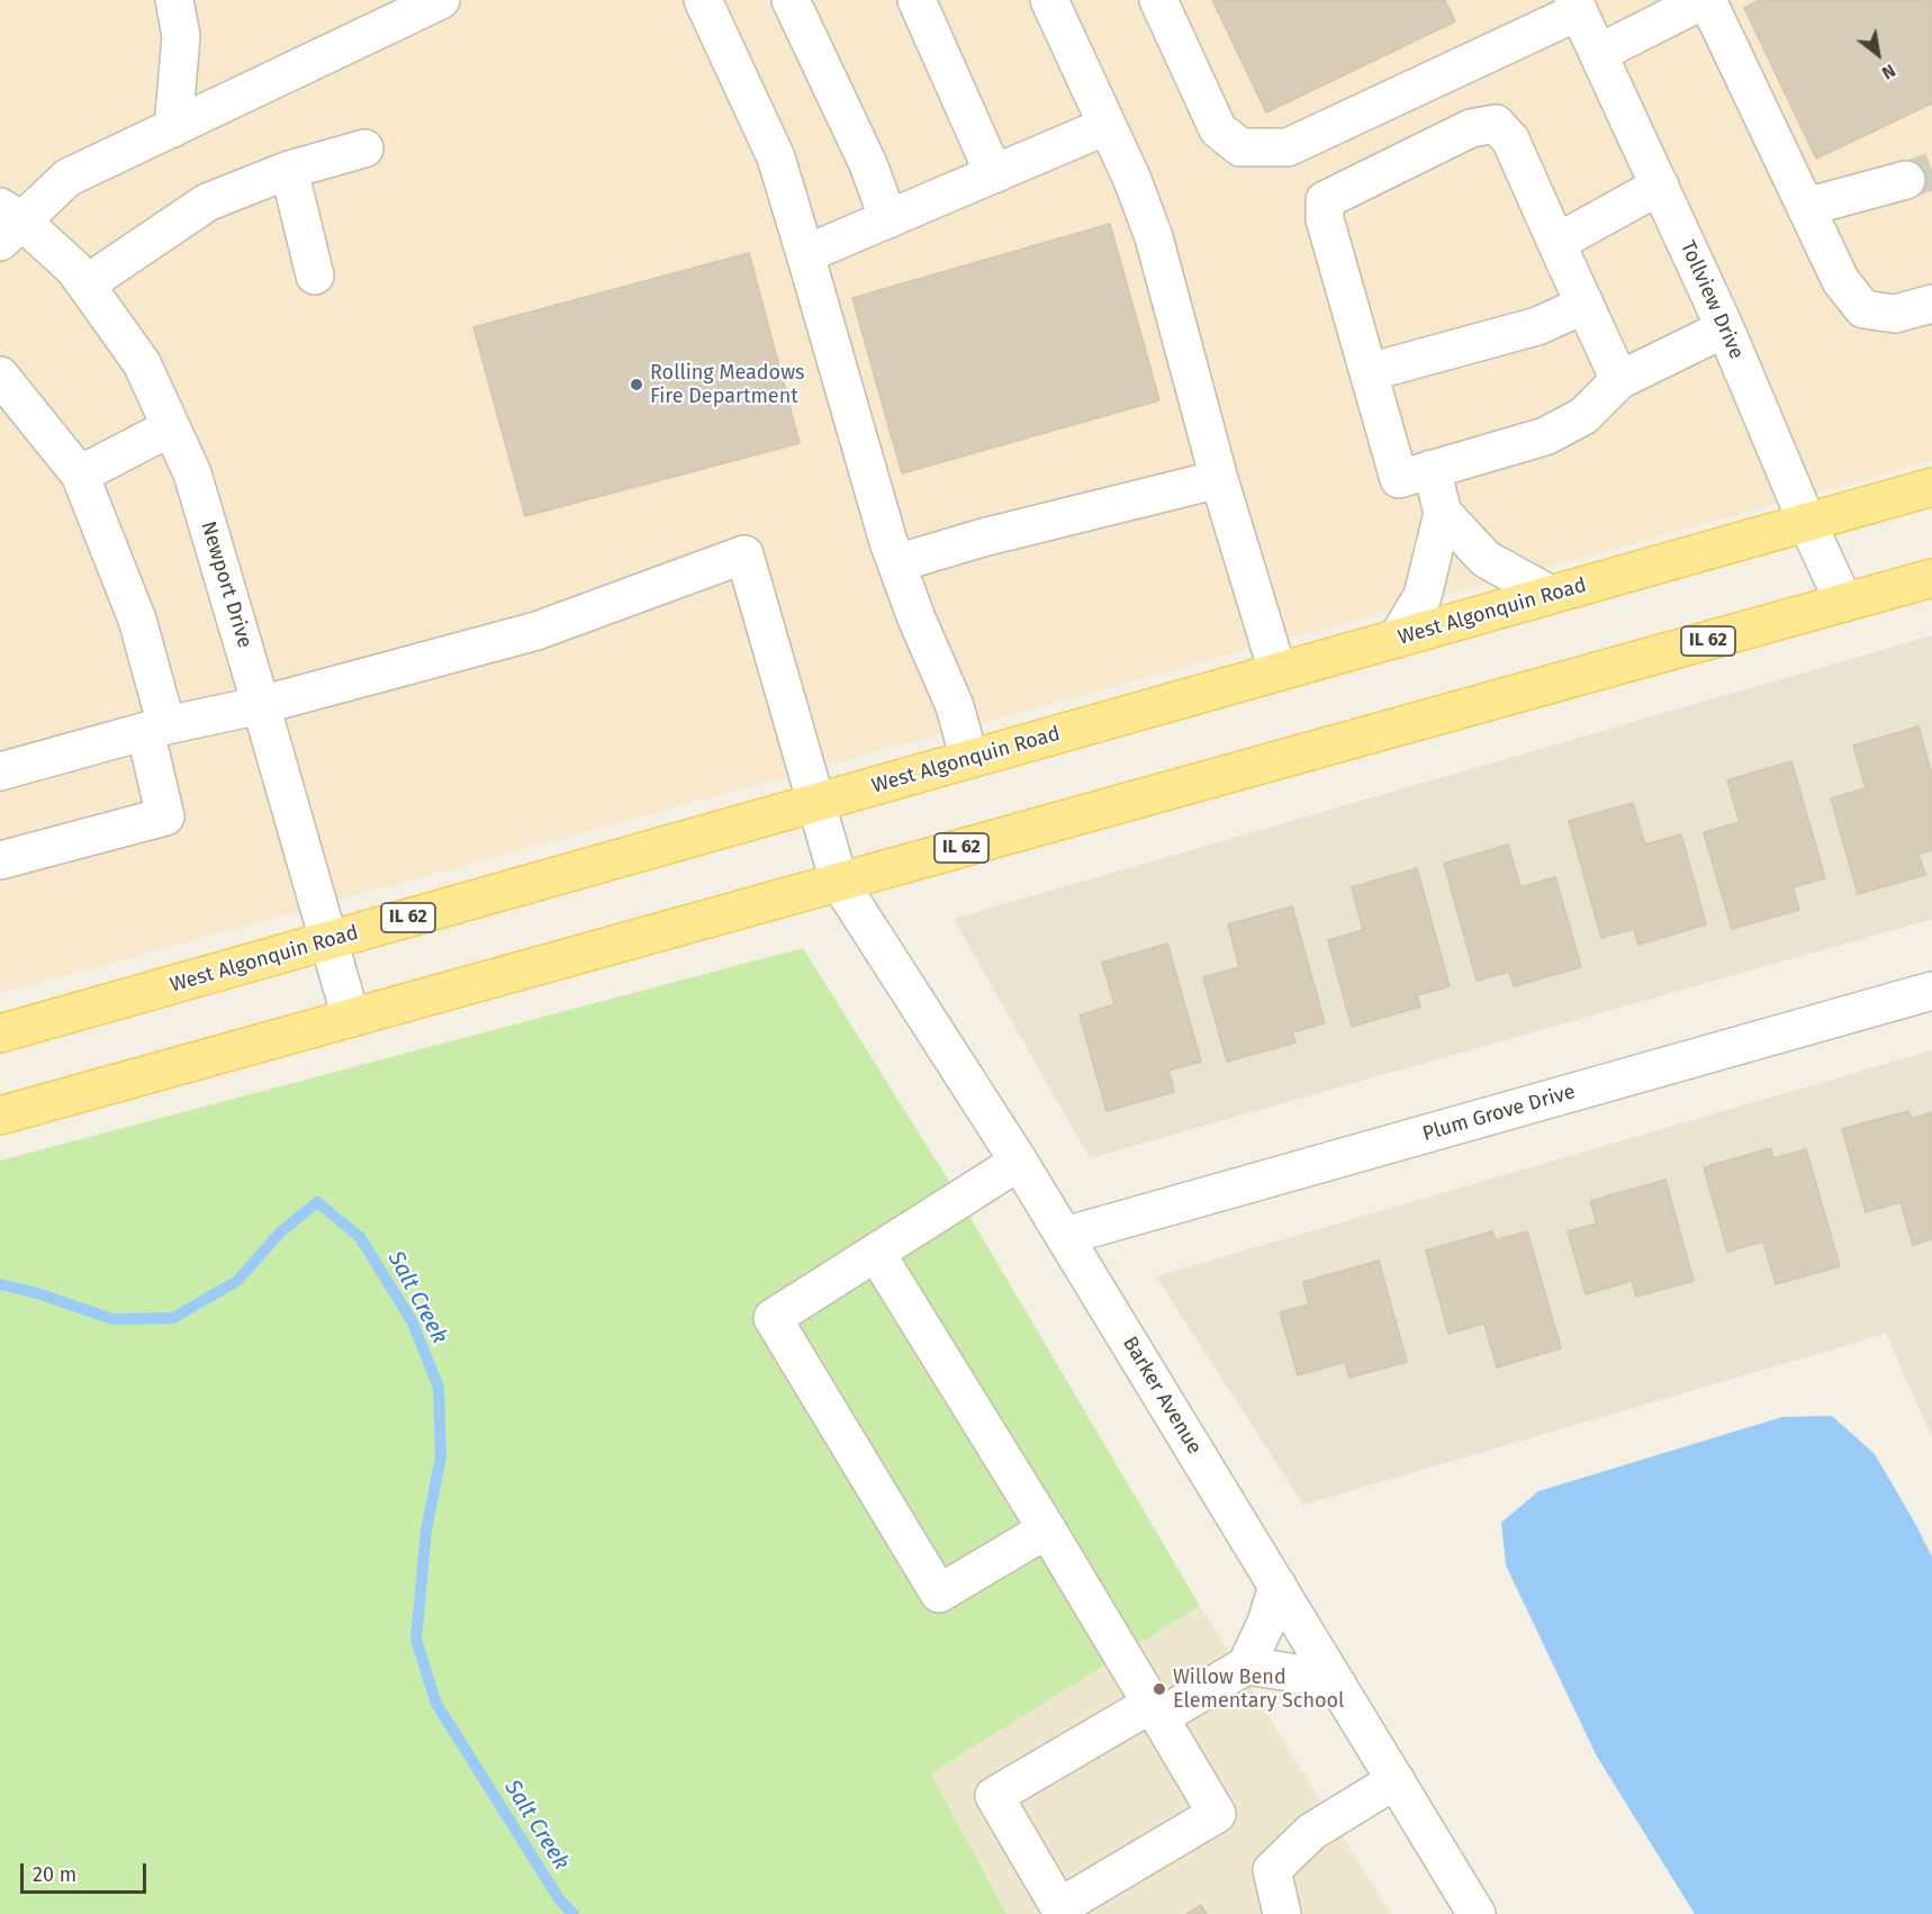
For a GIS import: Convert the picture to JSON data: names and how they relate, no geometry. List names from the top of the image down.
{
  "streets": {
    "main road": ["West Algonquin Road", "IL 62"],
    "street": [
      "Tollview Drive",
      "Newport Drive",
      "Plum Grove Drive",
      "Barker Avenue"
    ]
  },
  "crossings": [
    ["Tollview Drive", "West Algonquin Road"],
    ["Tollview Drive", "IL 62"],
    ["Newport Drive", "West Algonquin Road"],
    ["Newport Drive", "IL 62"],
    ["Newport Drive", "Barker Avenue"],
    ["West Algonquin Road", "Barker Avenue"],
    ["IL 62", "Barker Avenue"],
    ["Plum Grove Drive", "Barker Avenue"]
  ],
  "water": ["Salt Creek"],
  "places": ["Rolling Meadows Fire Department", "Willow Bend Elementary School"],
  "scale_bar": "20 m",
  "north": "bottom right"
}
